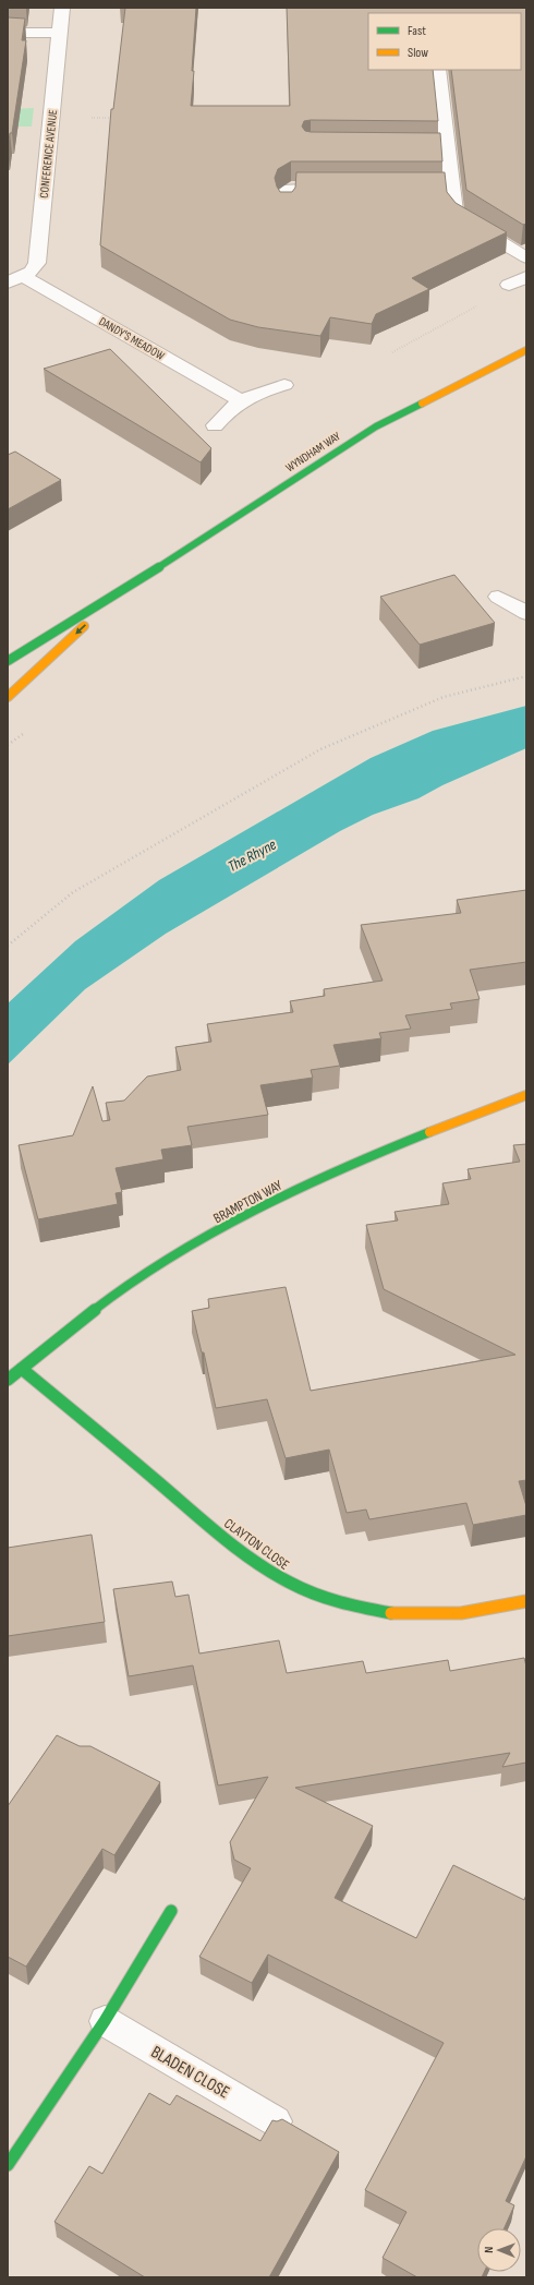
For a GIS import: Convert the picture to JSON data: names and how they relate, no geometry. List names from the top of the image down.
{
  "streets": {
    "street": [
      "CONFERENCE AVENUE",
      "DANDY'S MEADOW",
      "WYNDHAM WAY",
      "BRAMPTON WAY",
      "CLAYTON CLOSE",
      "BLADEN CLOSE"
    ]
  },
  "crossings": [
    ["CONFERENCE AVENUE", "DANDY'S MEADOW"],
    ["BRAMPTON WAY", "CLAYTON CLOSE"]
  ],
  "water": ["The Rhyne"],
  "legend": ["Fast", "Slow"],
  "north": "left"
}
